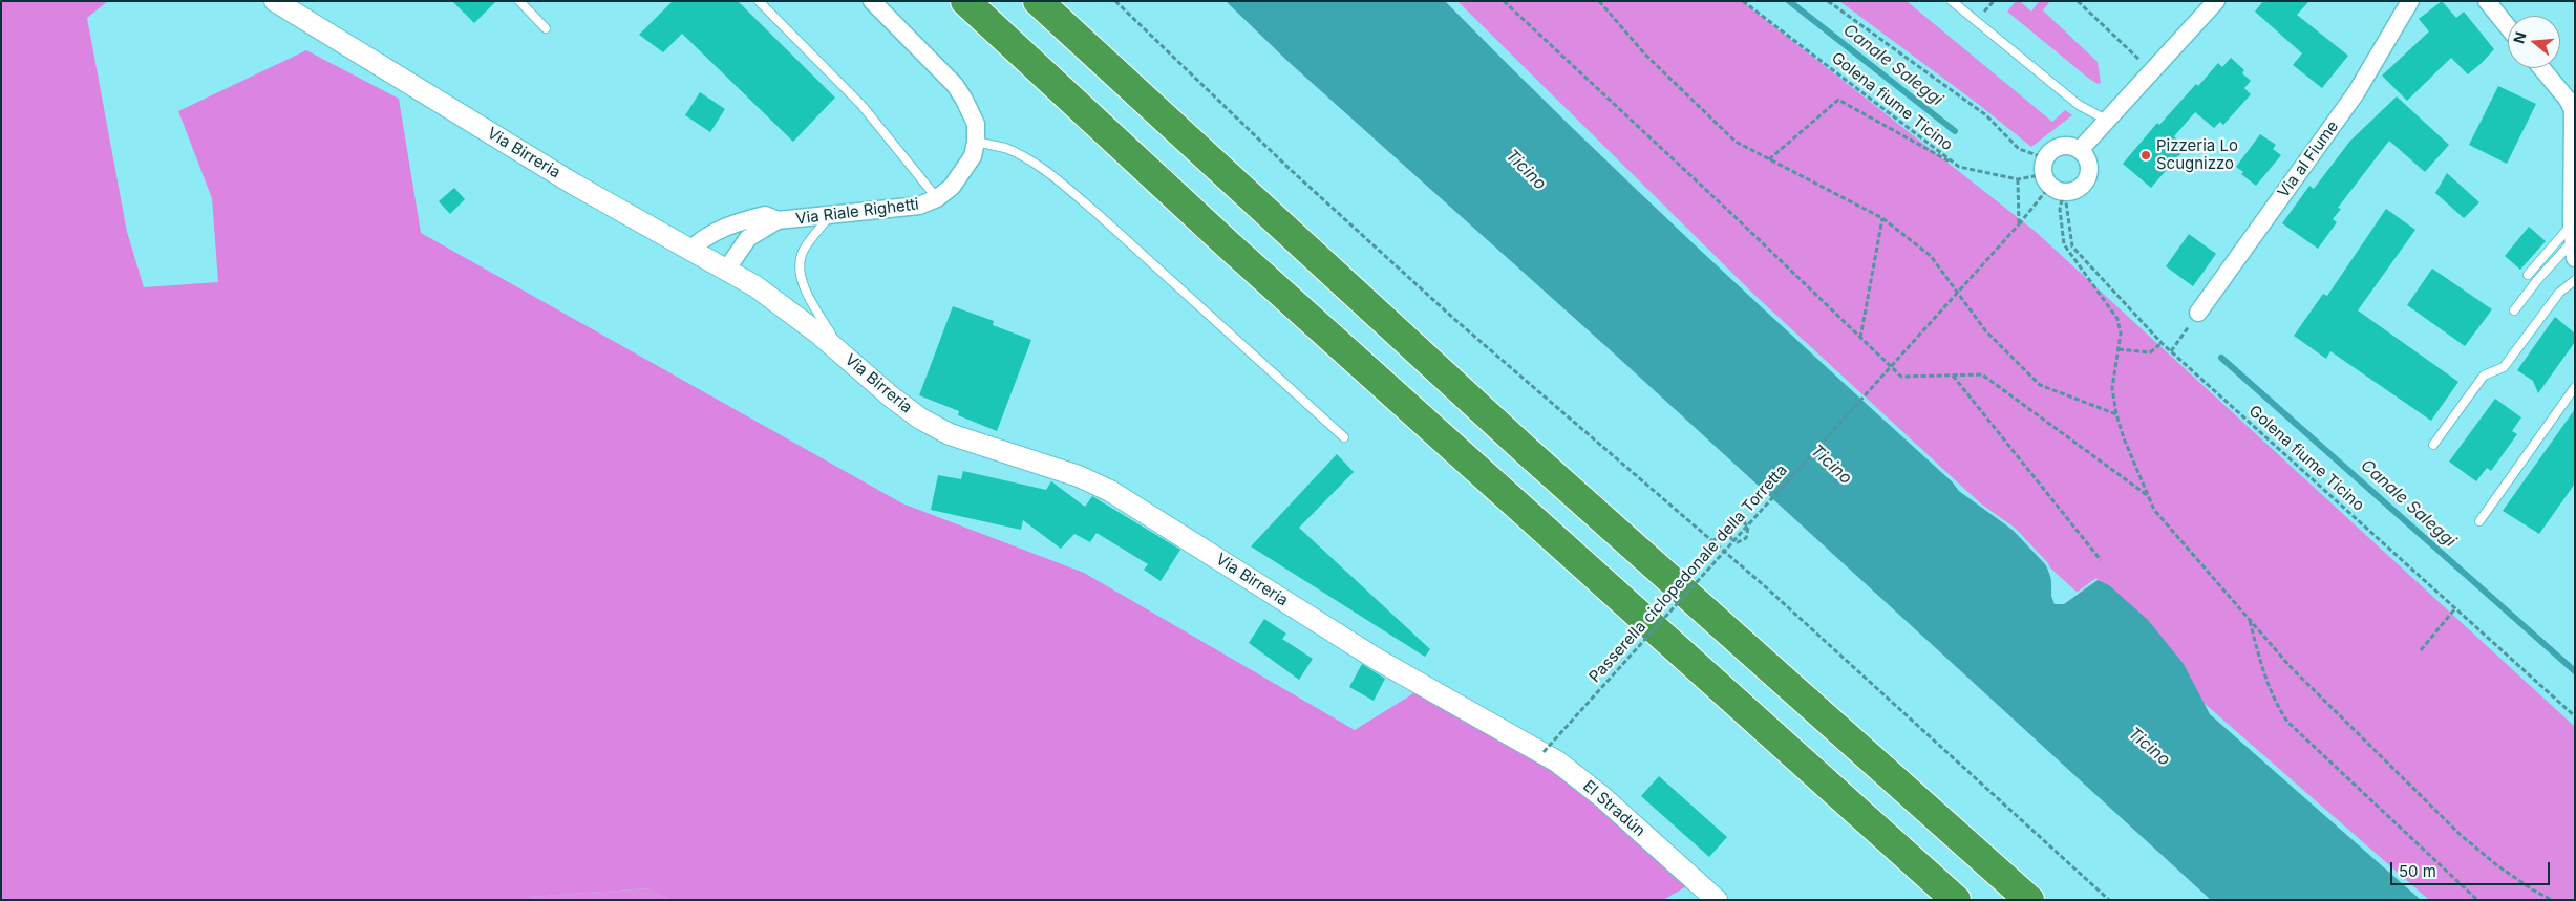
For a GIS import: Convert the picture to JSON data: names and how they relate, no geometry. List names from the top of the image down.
{
  "streets": {
    "street": [
      "Via Birreria",
      "Via al Fiume",
      "Via Riale Righetti",
      "El Stradún"
    ],
    "path": ["Golena fiume Ticino", "Passerella ciclopedonale della Torretta"]
  },
  "crossings": [
    ["Golena fiume Ticino", "Passerella ciclopedonale della Torretta"],
    ["Via Birreria", "Via Riale Righetti"],
    ["Via Birreria", "El Stradún"],
    ["Passerella ciclopedonale della Torretta", "El Stradún"]
  ],
  "water": ["Canale Saleggi", "Ticino"],
  "places": ["Pizzeria Lo Scugnizzo"],
  "scale_bar": "50 m",
  "north": "left"
}
